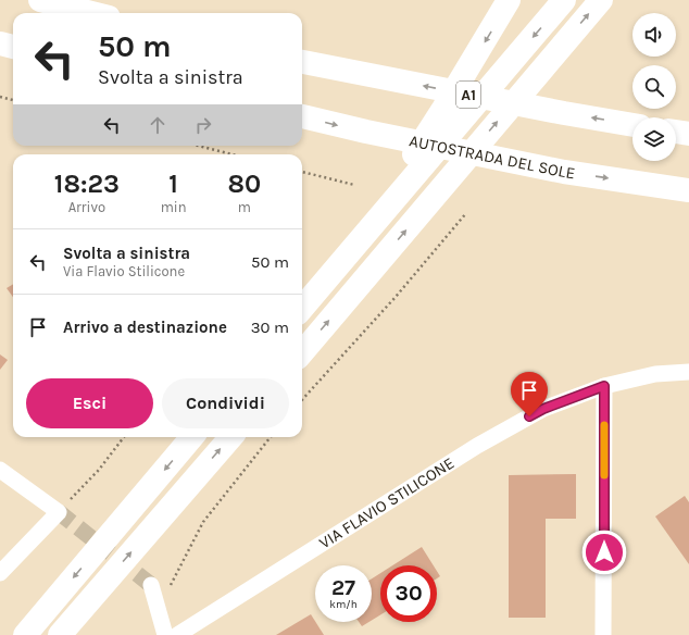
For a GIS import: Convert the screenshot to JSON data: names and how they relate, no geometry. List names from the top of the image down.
{
  "streets": {
    "highway": ["A1", "AUTOSTRADA DEL SOLE"],
    "street": ["VIA FLAVIO STILICONE"]
  },
  "page": {
    "turn": ["50 m", "Svolta a sinistra"],
    "eta": [
      "18:23",
      "Arrivo",
      "1",
      "min",
      "80",
      "m"
    ],
    "list": [
      {
        "name": "Svolta a sinistra",
        "note": "Via Flavio Stilicone",
        "value": "50 m"
      },
      {
        "name": "Arrivo a destinazione",
        "value": "30 m"
      }
    ],
    "buttons": ["Esci", "Condividi"],
    "speed": "27 km/h",
    "limit": "30"
  }
}
